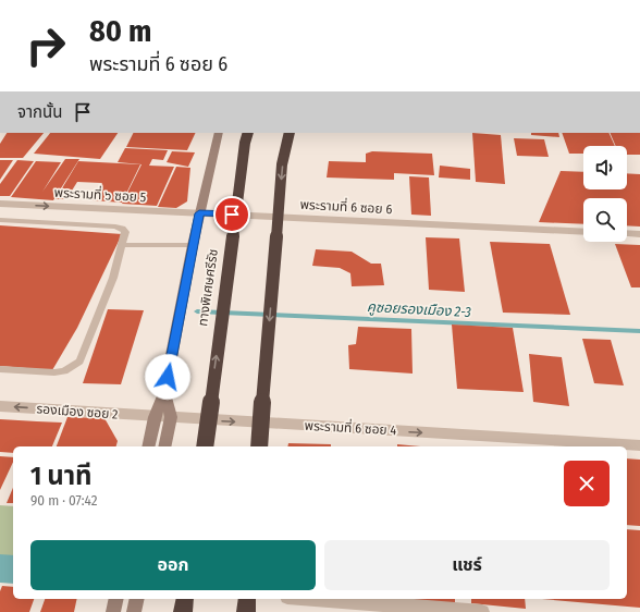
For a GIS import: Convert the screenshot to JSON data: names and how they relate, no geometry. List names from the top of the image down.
{
  "streets": {
    "highway": ["ทางพิเศษศรีรัช"],
    "street": [
      "พระรามที่ ๖ ซอย 5",
      "พระรามที่ 6 ซอย 6",
      "รองเมือง ซอย 2",
      "พระรามที่ 6 ซอย 4"
    ]
  },
  "crossings": [
    ["พระรามที่ ๖ ซอย 5", "พระรามที่ 6 ซอย 6"],
    ["รองเมือง ซอย 2", "พระรามที่ 6 ซอย 4"]
  ],
  "one_way": ["พระรามที่ ๖ ซอย 5", "รองเมือง ซอย 2", "พระรามที่ 6 ซอย 4"],
  "water": ["คูซอยรองเมือง 2-3"],
  "page": {
    "turn": ["80 m", "พระรามที่ 6 ซอย 6"],
    "then": "จากนั้น",
    "heading": ["1 นาที", "90 m · 07:42"],
    "buttons": ["ออก", "แชร์"]
  }
}
